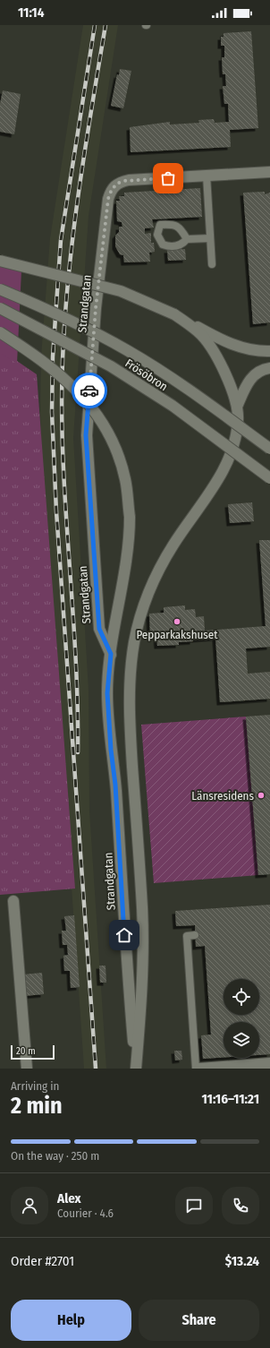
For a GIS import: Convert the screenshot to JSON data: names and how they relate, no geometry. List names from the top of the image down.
{
  "streets": {
    "main road": ["Strandgatan", "Frösöbron"]
  },
  "places": ["Pepparkakshuset", "Länsresidens"],
  "scale_bar": "20 m",
  "page": {
    "status": "11:14",
    "scale": "20 m",
    "heading": ["2 min", "Arriving in", "11:16–11:21"],
    "panel": [
      "Alex",
      "Courier · 4.6",
      "Order #2701",
      "$13.24"
    ],
    "bar": "On the way · 250 m",
    "buttons": ["Help", "Share"]
  }
}
